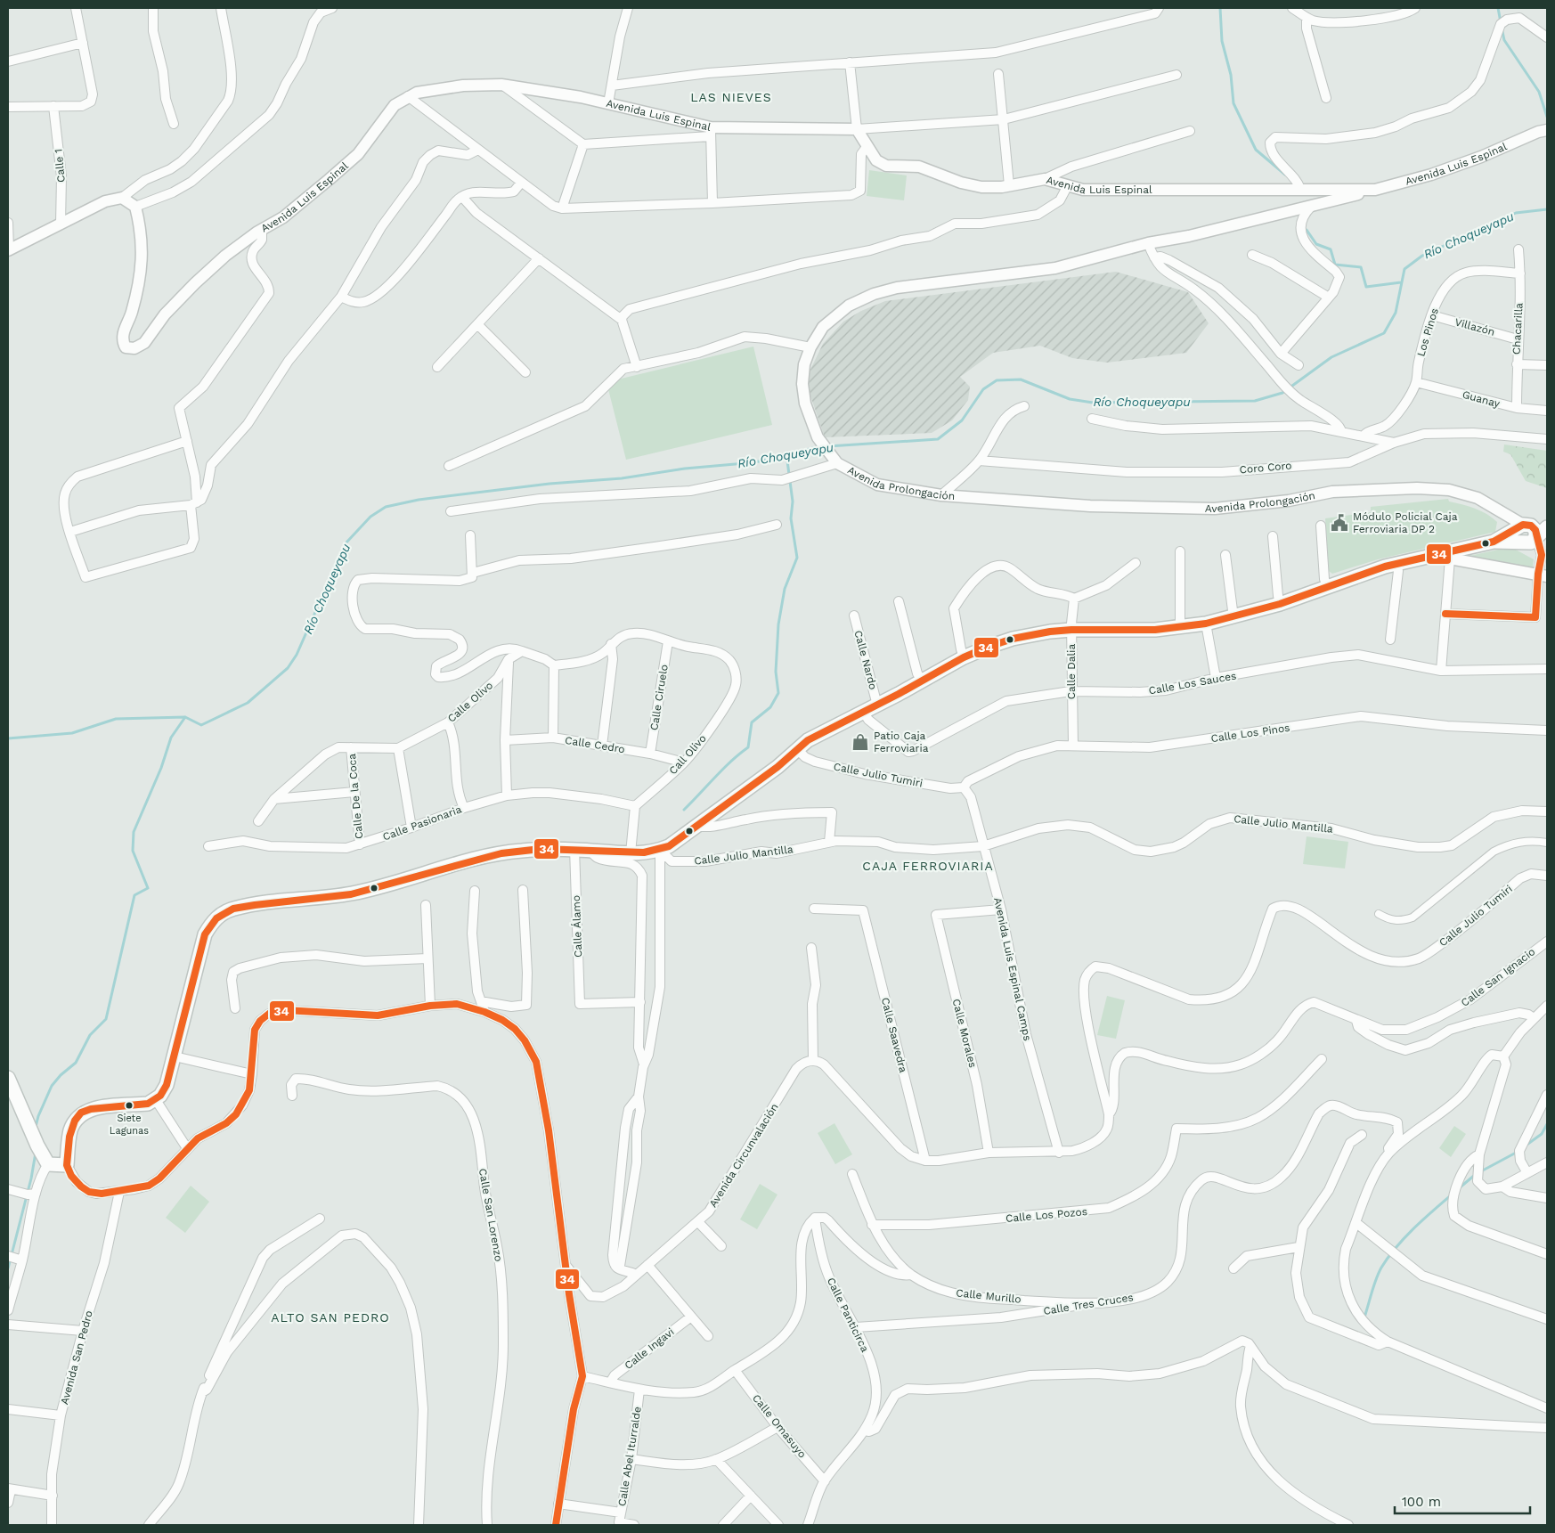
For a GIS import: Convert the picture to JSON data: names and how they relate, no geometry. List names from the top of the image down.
{
  "streets": {
    "street": [
      "Avenida Luis Espinal",
      "Calle 1",
      "Villazón",
      "Chacarilla",
      "Los Pinos",
      "Guanay",
      "Coro Coro",
      "Avenida Prolongación",
      "Calle Nardo",
      "Calle Dalia",
      "Calle Los Sauces",
      "Calle Ciruelo",
      "Calle Olivo",
      "Calle Los Pinos",
      "Calle Cedro",
      "Call Olivo",
      "Calle Julio Tumiri",
      "Calle De la Coca",
      "Calle Pasionaria",
      "Calle Julio Mantilla",
      "Calle Álamo",
      "Avenida Luis Espinal Camps",
      "Calle San Ignacio",
      "Calle Morales",
      "Calle Saavedra",
      "Avenida Circunvalación",
      "Calle San Lorenzo",
      "Calle Los Pozos",
      "Calle Murillo",
      "Calle Tres Cruces",
      "Calle Panticirca",
      "Calle Ingavi",
      "Avenida San Pedro",
      "Calle Omasuyo",
      "Calle Abel Iturralde"
    ]
  },
  "crossings": [
    ["Avenida Luis Espinal", "Avenida Prolongación"],
    ["Villazón", "Chacarilla"],
    ["Villazón", "Los Pinos"],
    ["Chacarilla", "Los Pinos"],
    ["Chacarilla", "Guanay"],
    ["Los Pinos", "Guanay"],
    ["Calle Dalia", "Calle Los Sauces"],
    ["Calle Dalia", "Calle Los Pinos"],
    ["Calle Ciruelo", "Calle Cedro"],
    ["Calle Ciruelo", "Call Olivo"],
    ["Calle Olivo", "Calle De la Coca"],
    ["Calle Los Pinos", "Calle Julio Tumiri"],
    ["Calle Los Pinos", "Avenida Luis Espinal Camps"],
    ["Calle Cedro", "Call Olivo"],
    ["Call Olivo", "Calle Pasionaria"],
    ["Calle Julio Tumiri", "Avenida Luis Espinal Camps"],
    ["Calle Julio Tumiri", "Calle San Ignacio"],
    ["Calle De la Coca", "Calle Pasionaria"],
    ["Calle Julio Mantilla", "Avenida Luis Espinal Camps"],
    ["Avenida Luis Espinal Camps", "Calle Morales"],
    ["Avenida Circunvalación", "Avenida San Pedro"],
    ["Calle Los Pozos", "Calle Murillo"],
    ["Calle Murillo", "Calle Tres Cruces"],
    ["Calle Tres Cruces", "Calle Panticirca"],
    ["Calle Panticirca", "Calle Omasuyo"]
  ],
  "districts": ["LAS NIEVES", "CAJA FERROVIARIA", "ALTO SAN PEDRO"],
  "water": ["Río Choqueyapu"],
  "places": {
    "public building": ["Módulo Policial Caja Ferroviaria DP 2"],
    "shop": ["Patio Caja Ferroviaria"],
    "other": ["Siete Lagunas"]
  },
  "lines": ["transit line 34"],
  "scale_bar": "100 m"
}
